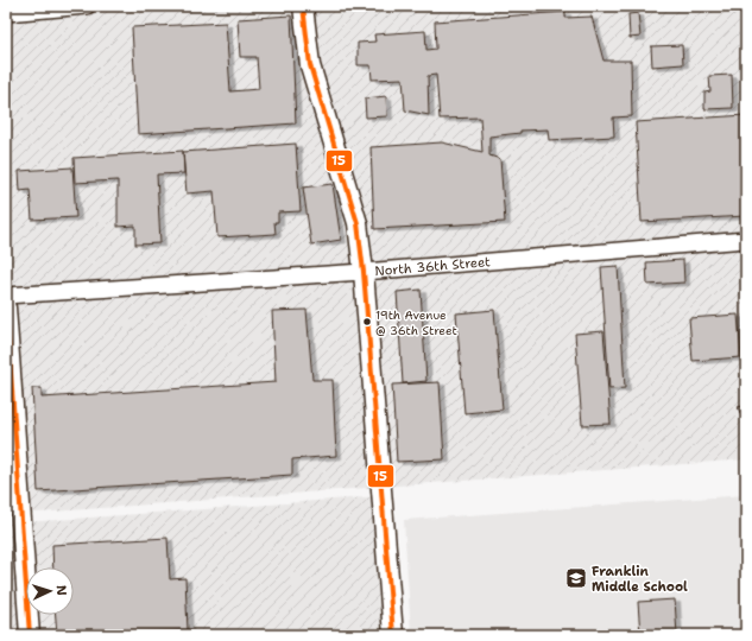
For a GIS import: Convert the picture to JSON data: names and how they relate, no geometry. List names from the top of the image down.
{
  "streets": {
    "street": ["North 36th Street"]
  },
  "places": {
    "other": ["19th Avenue @ 36th Street"],
    "school or university": ["Franklin Middle School"]
  },
  "lines": ["transit line 15"],
  "north": "right"
}
